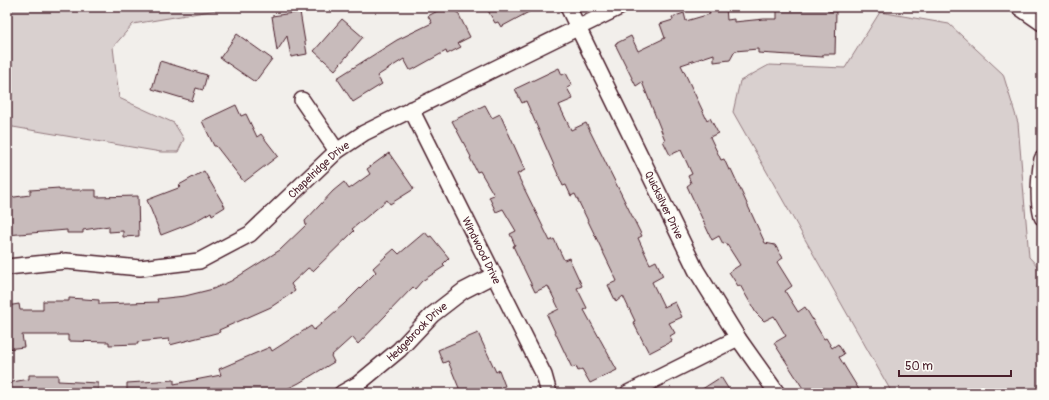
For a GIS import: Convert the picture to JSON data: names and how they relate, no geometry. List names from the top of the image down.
{
  "streets": {
    "street": [
      "Chapelridge Drive",
      "Quicksilver Drive",
      "Windwood Drive",
      "Hedgebrook Drive"
    ]
  },
  "crossings": [
    ["Chapelridge Drive", "Quicksilver Drive"],
    ["Chapelridge Drive", "Windwood Drive"],
    ["Windwood Drive", "Hedgebrook Drive"]
  ],
  "scale_bar": "50 m"
}
